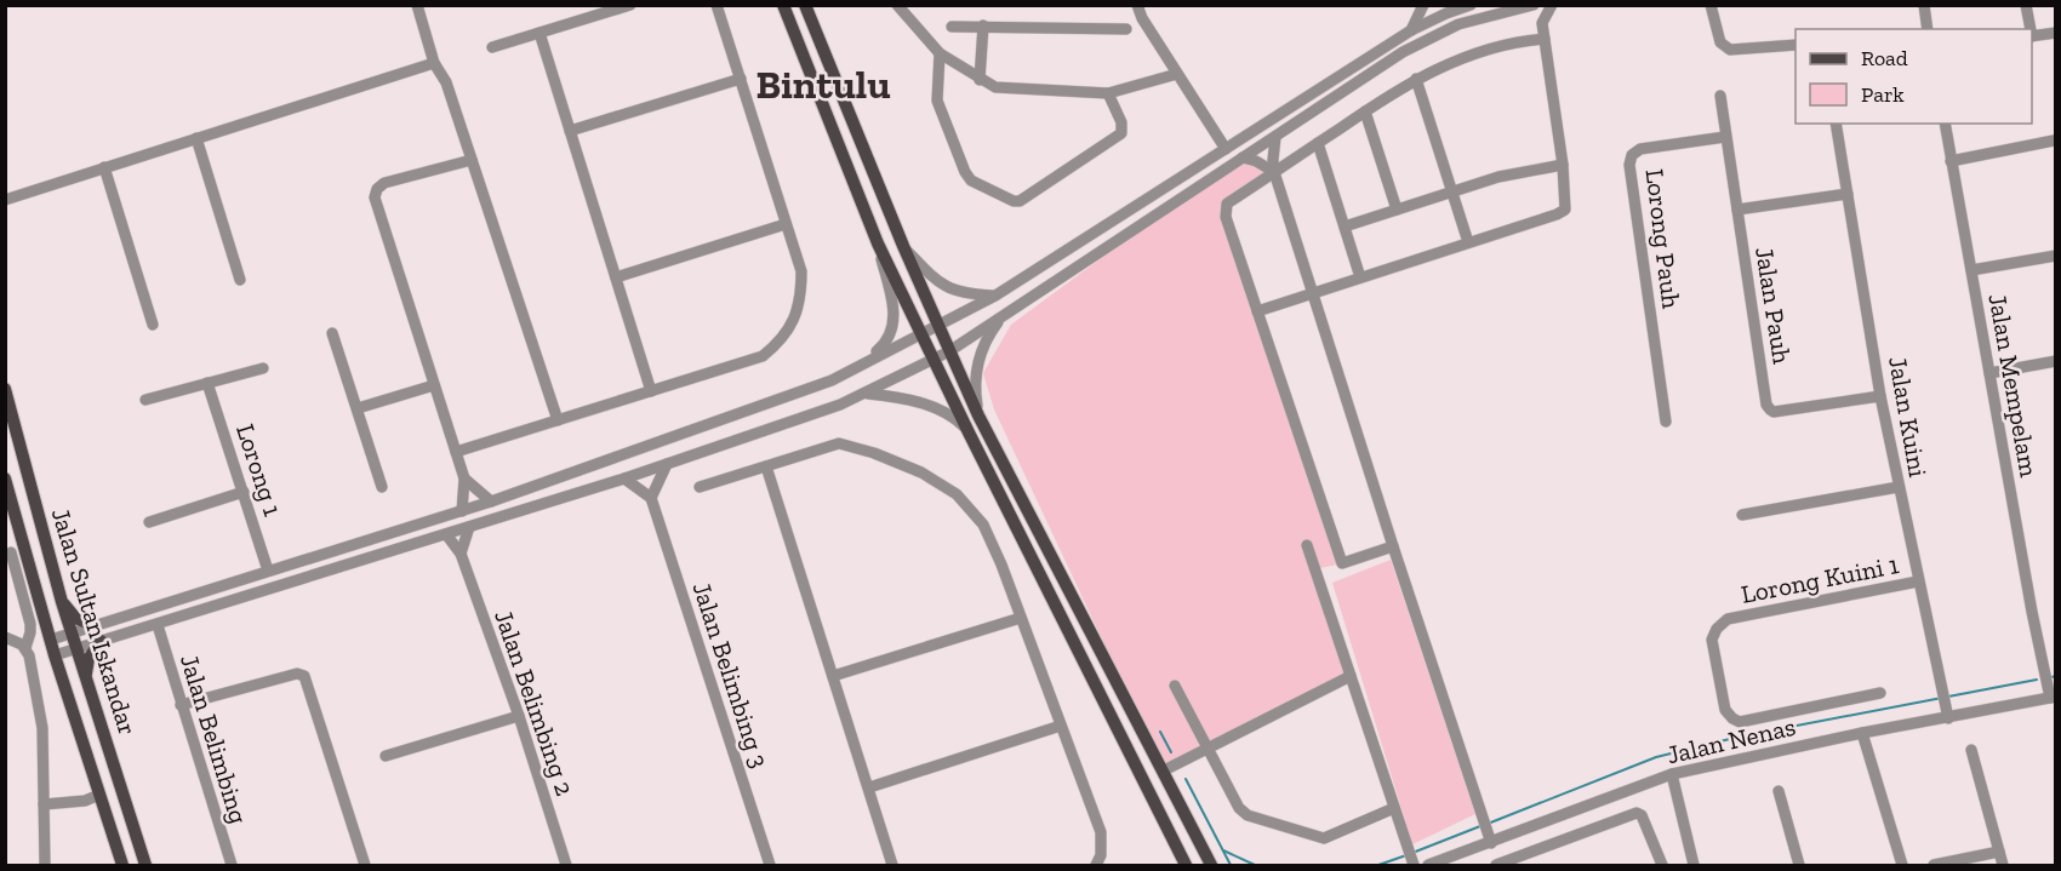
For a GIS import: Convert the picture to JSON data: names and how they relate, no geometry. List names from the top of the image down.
{
  "streets": {
    "main road": ["Jalan Sultan Iskandar"],
    "street": [
      "Lorong Pauh",
      "Jalan Pauh",
      "Jalan Mempelam",
      "Jalan Kuini",
      "Lorong 1",
      "Lorong Kuini 1",
      "Jalan Belimbing 3",
      "Jalan Belimbing 2",
      "Jalan Belimbing",
      "Jalan Nenas"
    ]
  },
  "crossings": [
    ["Lorong Pauh", "Jalan Pauh"],
    ["Jalan Pauh", "Jalan Kuini"],
    ["Jalan Mempelam", "Jalan Nenas"],
    ["Jalan Kuini", "Lorong Kuini 1"],
    ["Jalan Kuini", "Jalan Nenas"]
  ],
  "districts": ["Bintulu"],
  "legend": ["Road", "Park"]
}
